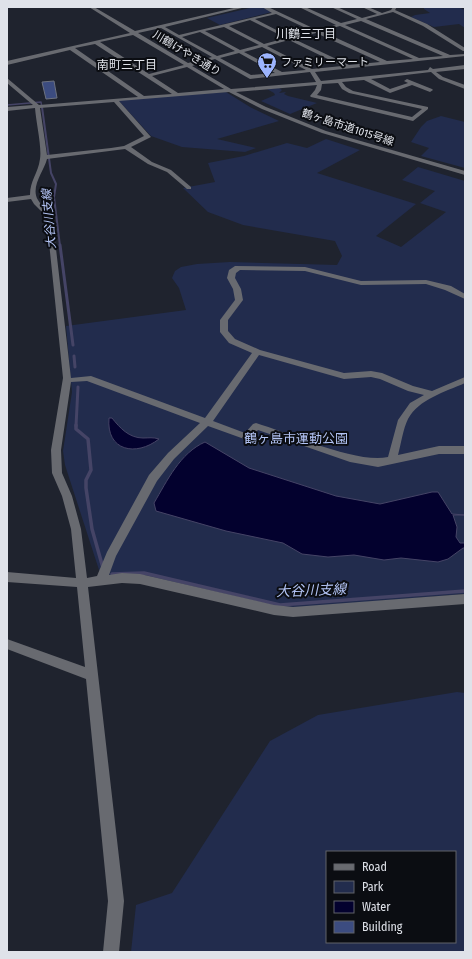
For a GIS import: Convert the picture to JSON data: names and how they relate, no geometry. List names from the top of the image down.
{
  "streets": {
    "street": ["川鶴けやき通り", "鶴ヶ島市道1015号線"]
  },
  "crossings": [
    ["川鶴けやき通り", "鶴ヶ島市道1015号線"]
  ],
  "districts": ["川鶴三丁目", "南町三丁目"],
  "water": ["大谷川支線"],
  "parks": ["鶴ヶ島市運動公園"],
  "places": {
    "supermarket": ["ファミリーマート"]
  },
  "legend": [
    "Road",
    "Park",
    "Water",
    "Building"
  ]
}
